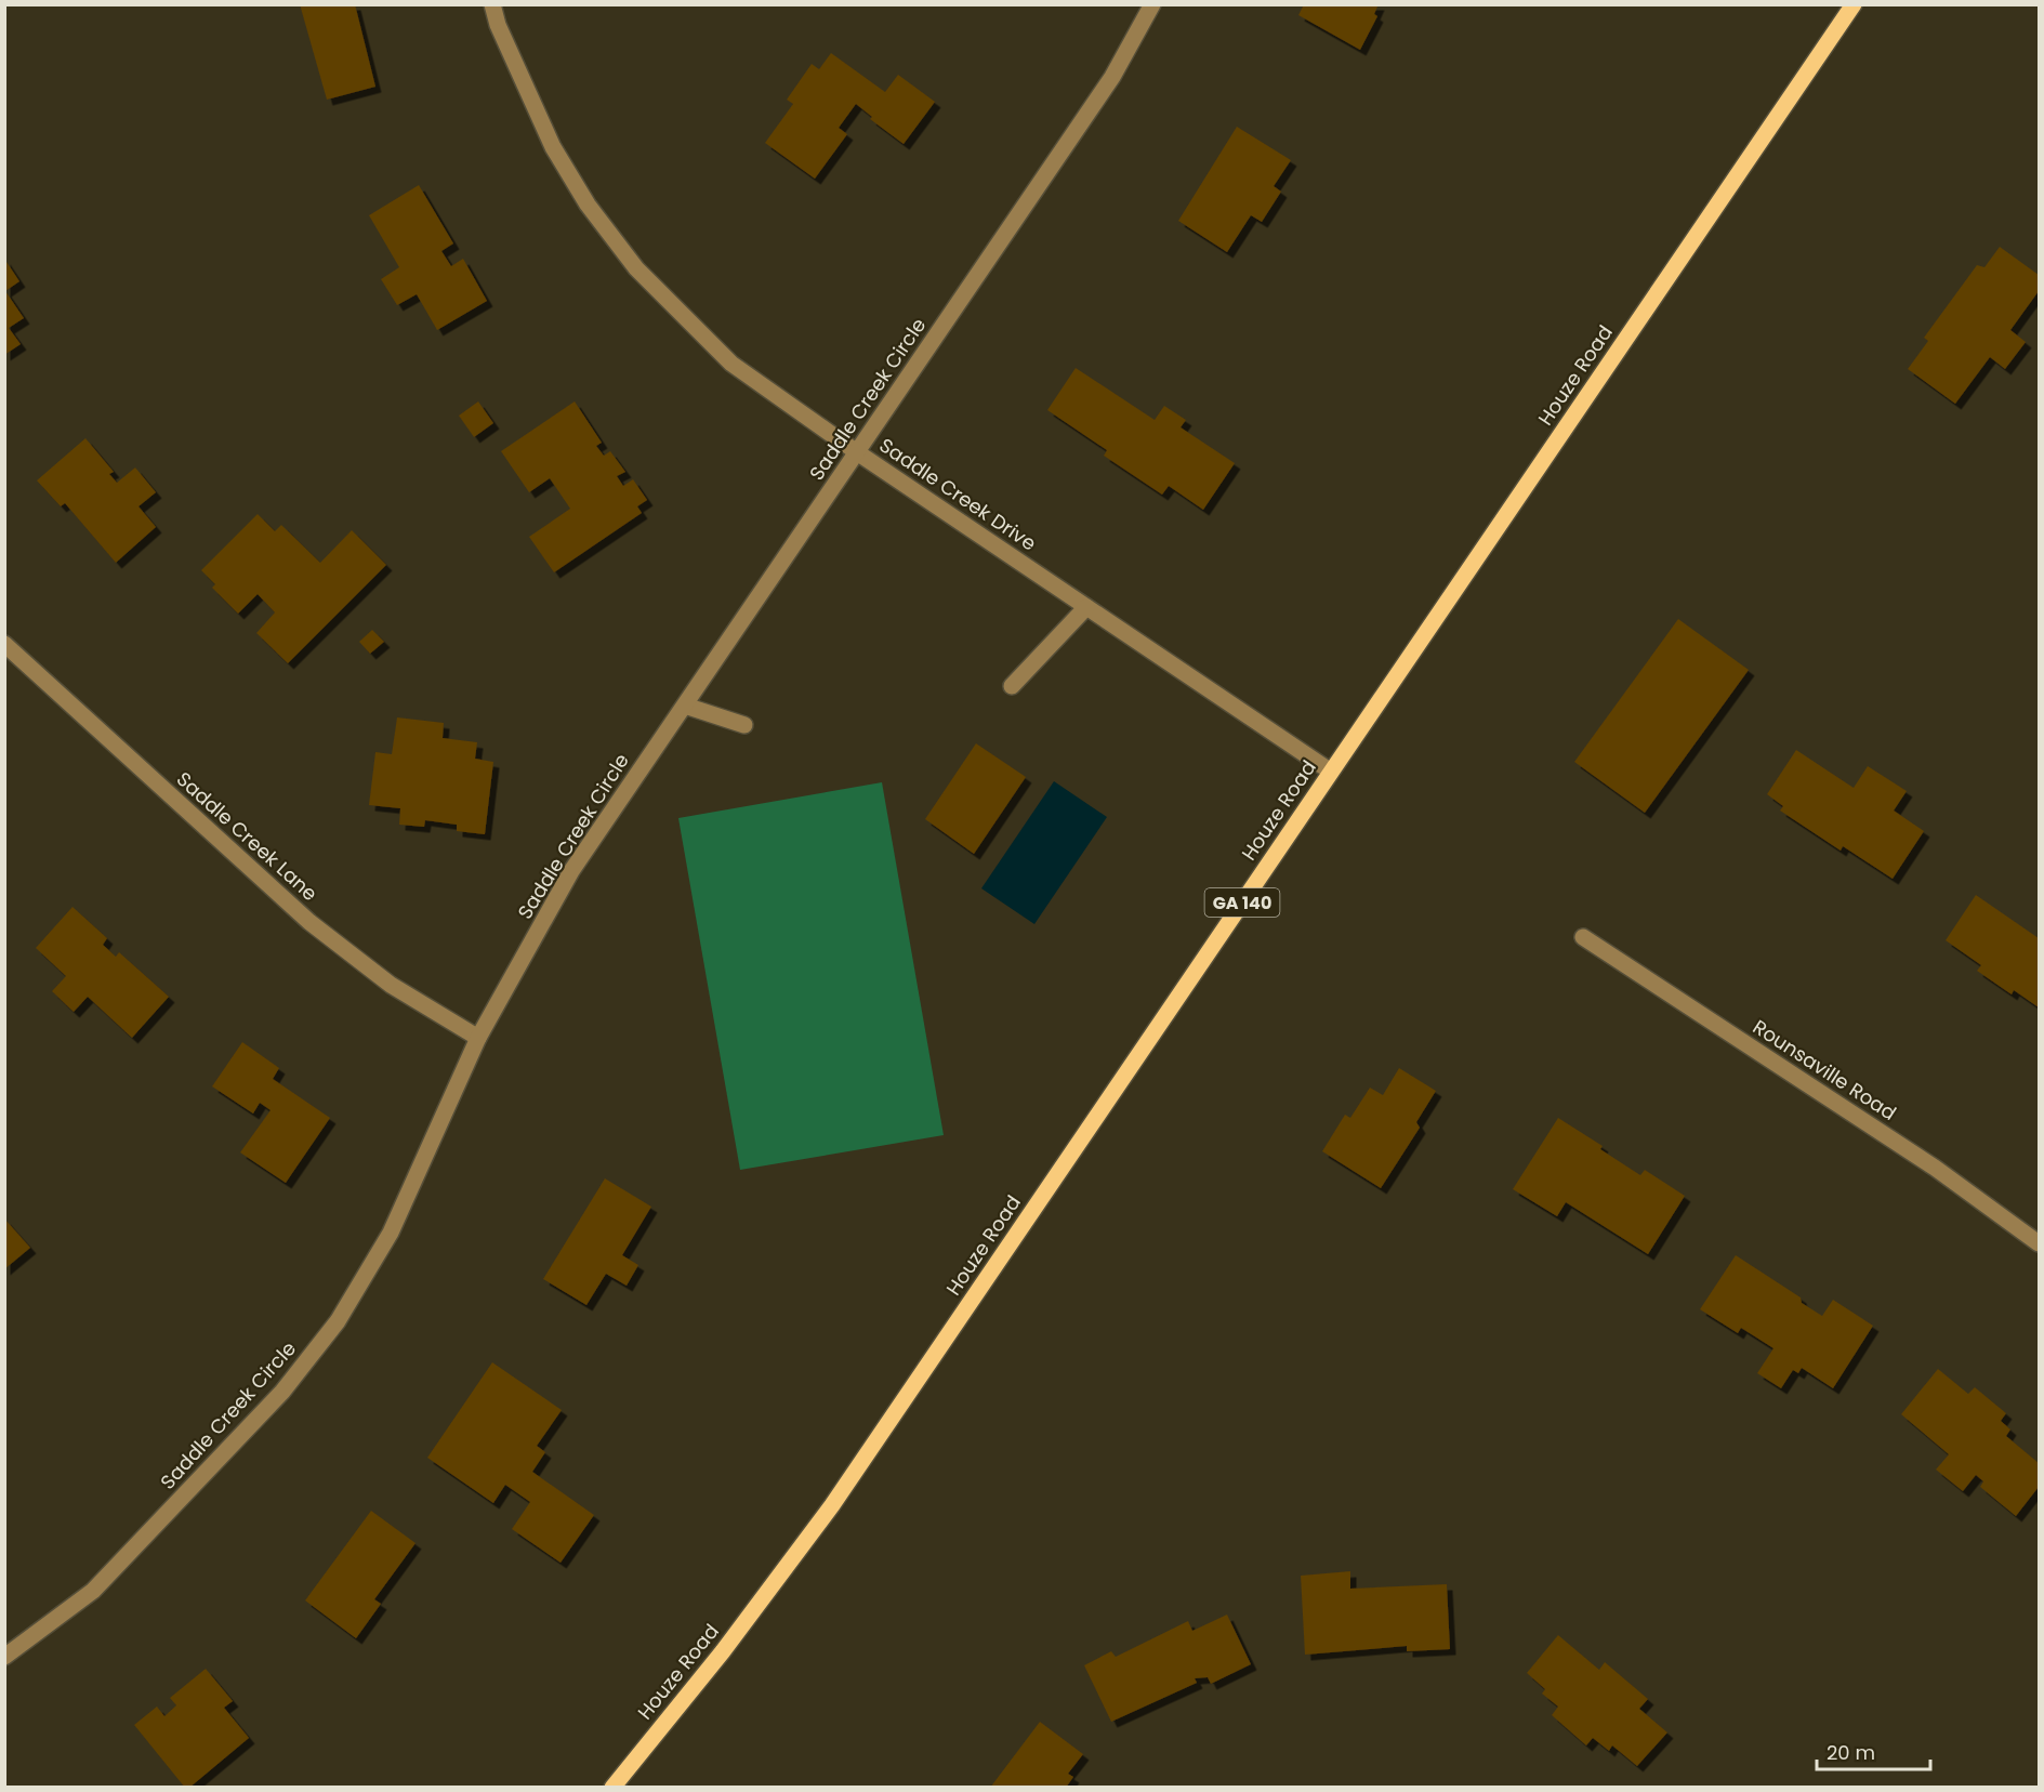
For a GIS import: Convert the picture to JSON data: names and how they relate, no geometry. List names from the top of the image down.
{
  "streets": {
    "main road": ["Houze Road", "GA 140"],
    "street": [
      "Saddle Creek Circle",
      "Saddle Creek Drive",
      "Saddle Creek Lane",
      "Rounsaville Road"
    ]
  },
  "crossings": [
    ["Houze Road", "Saddle Creek Drive"],
    ["Saddle Creek Circle", "Saddle Creek Drive"],
    ["Saddle Creek Circle", "Saddle Creek Lane"]
  ],
  "scale_bar": "20 m"
}
